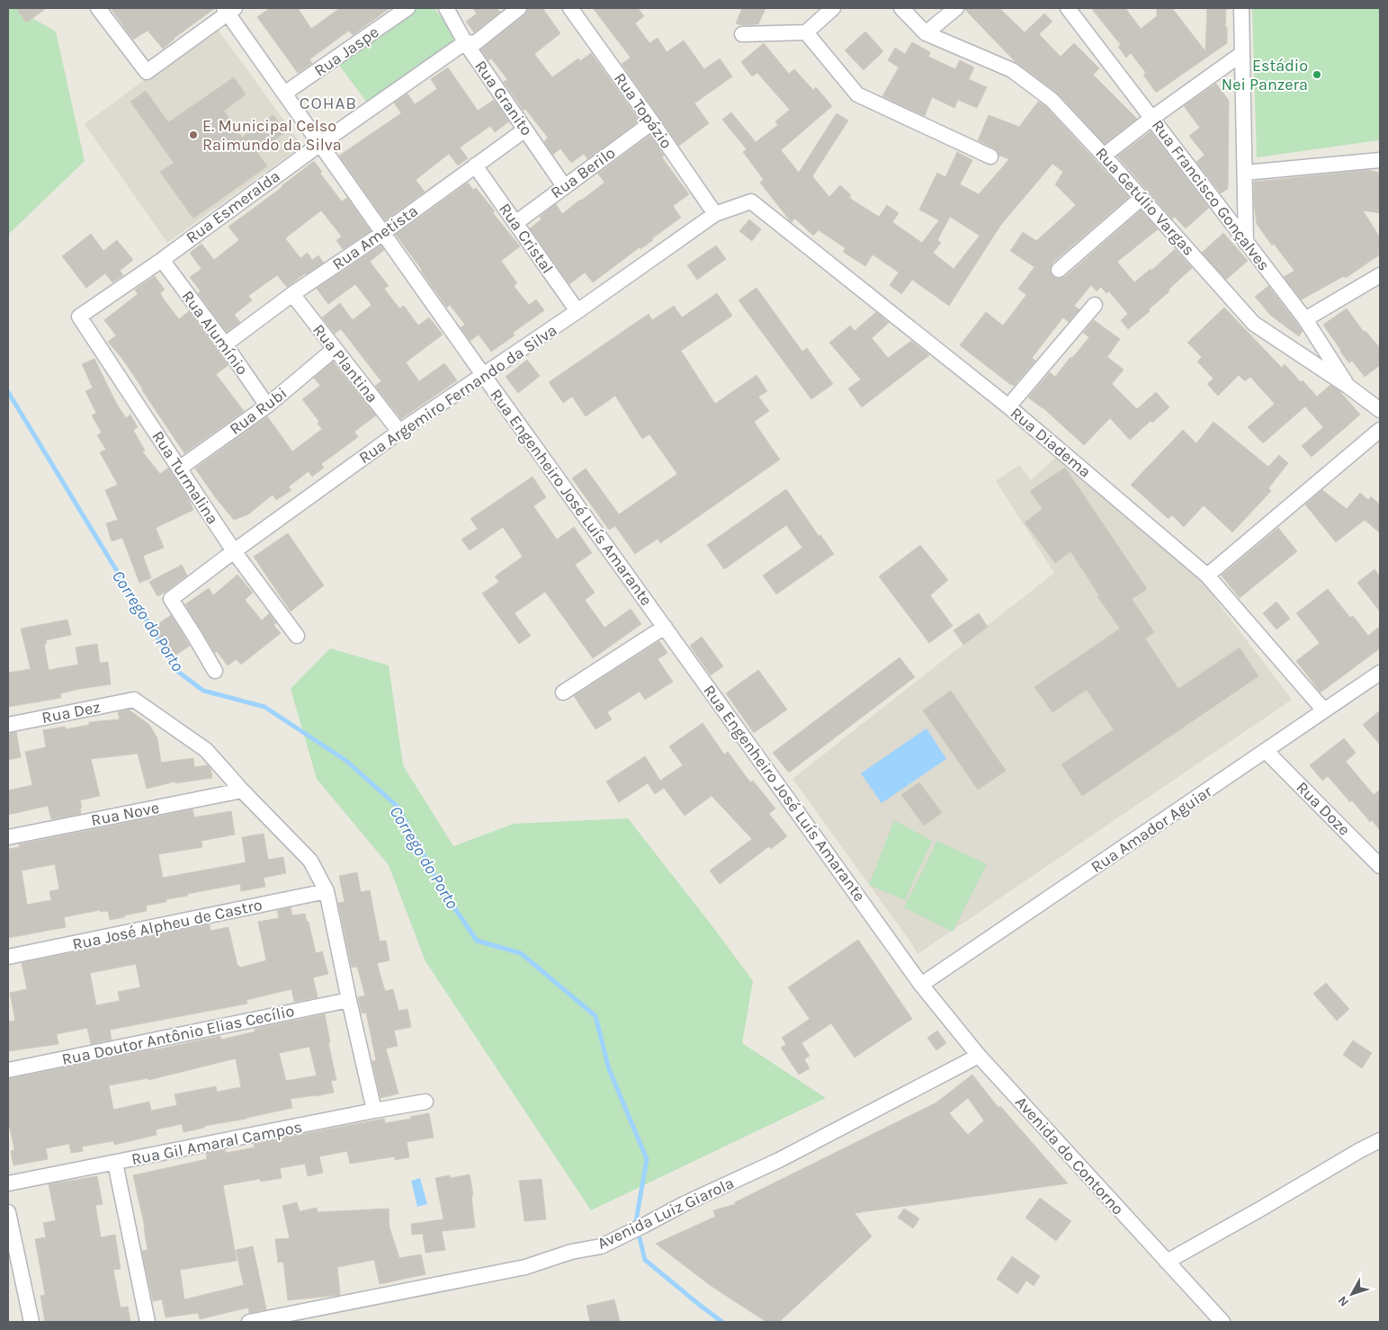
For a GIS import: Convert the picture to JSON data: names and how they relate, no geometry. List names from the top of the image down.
{
  "streets": {
    "street": [
      "Rua Jaspe",
      "Rua Granito",
      "Rua Topázio",
      "Rua Berilo",
      "Rua Francisco Gonçalves",
      "Rua Getúlio Vargas",
      "Rua Esmeralda",
      "Rua Ametista",
      "Rua Cristal",
      "Rua Alumínio",
      "Rua Plantina",
      "Rua Argemiro Fernando da Silva",
      "Rua Rubi",
      "Rua Diadema",
      "Rua Turmalina",
      "Rua Engenheiro José Luís Amarante",
      "Rua Dez",
      "Rua Doze",
      "Rua Nove",
      "Rua Amador Aguiar",
      "Rua José Alpheu de Castro",
      "Rua Doutor Antônio Elias Cecílio",
      "Rua Gil Amaral Campos",
      "Avenida do Contorno",
      "Avenida Luiz Giarola"
    ]
  },
  "crossings": [
    ["Rua Jaspe", "Rua Engenheiro José Luís Amarante"],
    ["Rua Granito", "Rua Berilo"],
    ["Rua Granito", "Rua Esmeralda"],
    ["Rua Granito", "Rua Ametista"],
    ["Rua Topázio", "Rua Berilo"],
    ["Rua Topázio", "Rua Argemiro Fernando da Silva"],
    ["Rua Berilo", "Rua Cristal"],
    ["Rua Francisco Gonçalves", "Rua Getúlio Vargas"],
    ["Rua Esmeralda", "Rua Alumínio"],
    ["Rua Esmeralda", "Rua Turmalina"],
    ["Rua Esmeralda", "Rua Engenheiro José Luís Amarante"],
    ["Rua Ametista", "Rua Cristal"],
    ["Rua Ametista", "Rua Alumínio"],
    ["Rua Ametista", "Rua Plantina"],
    ["Rua Ametista", "Rua Engenheiro José Luís Amarante"],
    ["Rua Cristal", "Rua Argemiro Fernando da Silva"],
    ["Rua Alumínio", "Rua Rubi"],
    ["Rua Plantina", "Rua Argemiro Fernando da Silva"],
    ["Rua Plantina", "Rua Rubi"],
    ["Rua Argemiro Fernando da Silva", "Rua Diadema"],
    ["Rua Argemiro Fernando da Silva", "Rua Turmalina"],
    ["Rua Argemiro Fernando da Silva", "Rua Engenheiro José Luís Amarante"],
    ["Rua Rubi", "Rua Turmalina"],
    ["Rua Diadema", "Rua Amador Aguiar"],
    ["Rua Engenheiro José Luís Amarante", "Rua Amador Aguiar"],
    ["Rua Engenheiro José Luís Amarante", "Avenida do Contorno"],
    ["Rua Dez", "Rua Nove"],
    ["Rua Doze", "Rua Amador Aguiar"],
    ["Rua Amador Aguiar", "Avenida do Contorno"],
    ["Avenida do Contorno", "Avenida Luiz Giarola"]
  ],
  "districts": ["COHAB"],
  "water": ["Corrego do Porto"],
  "places": ["Estádio Nei Panzera", "E. Municipal Celso Raimundo da Silva"],
  "north": "bottom left"
}
